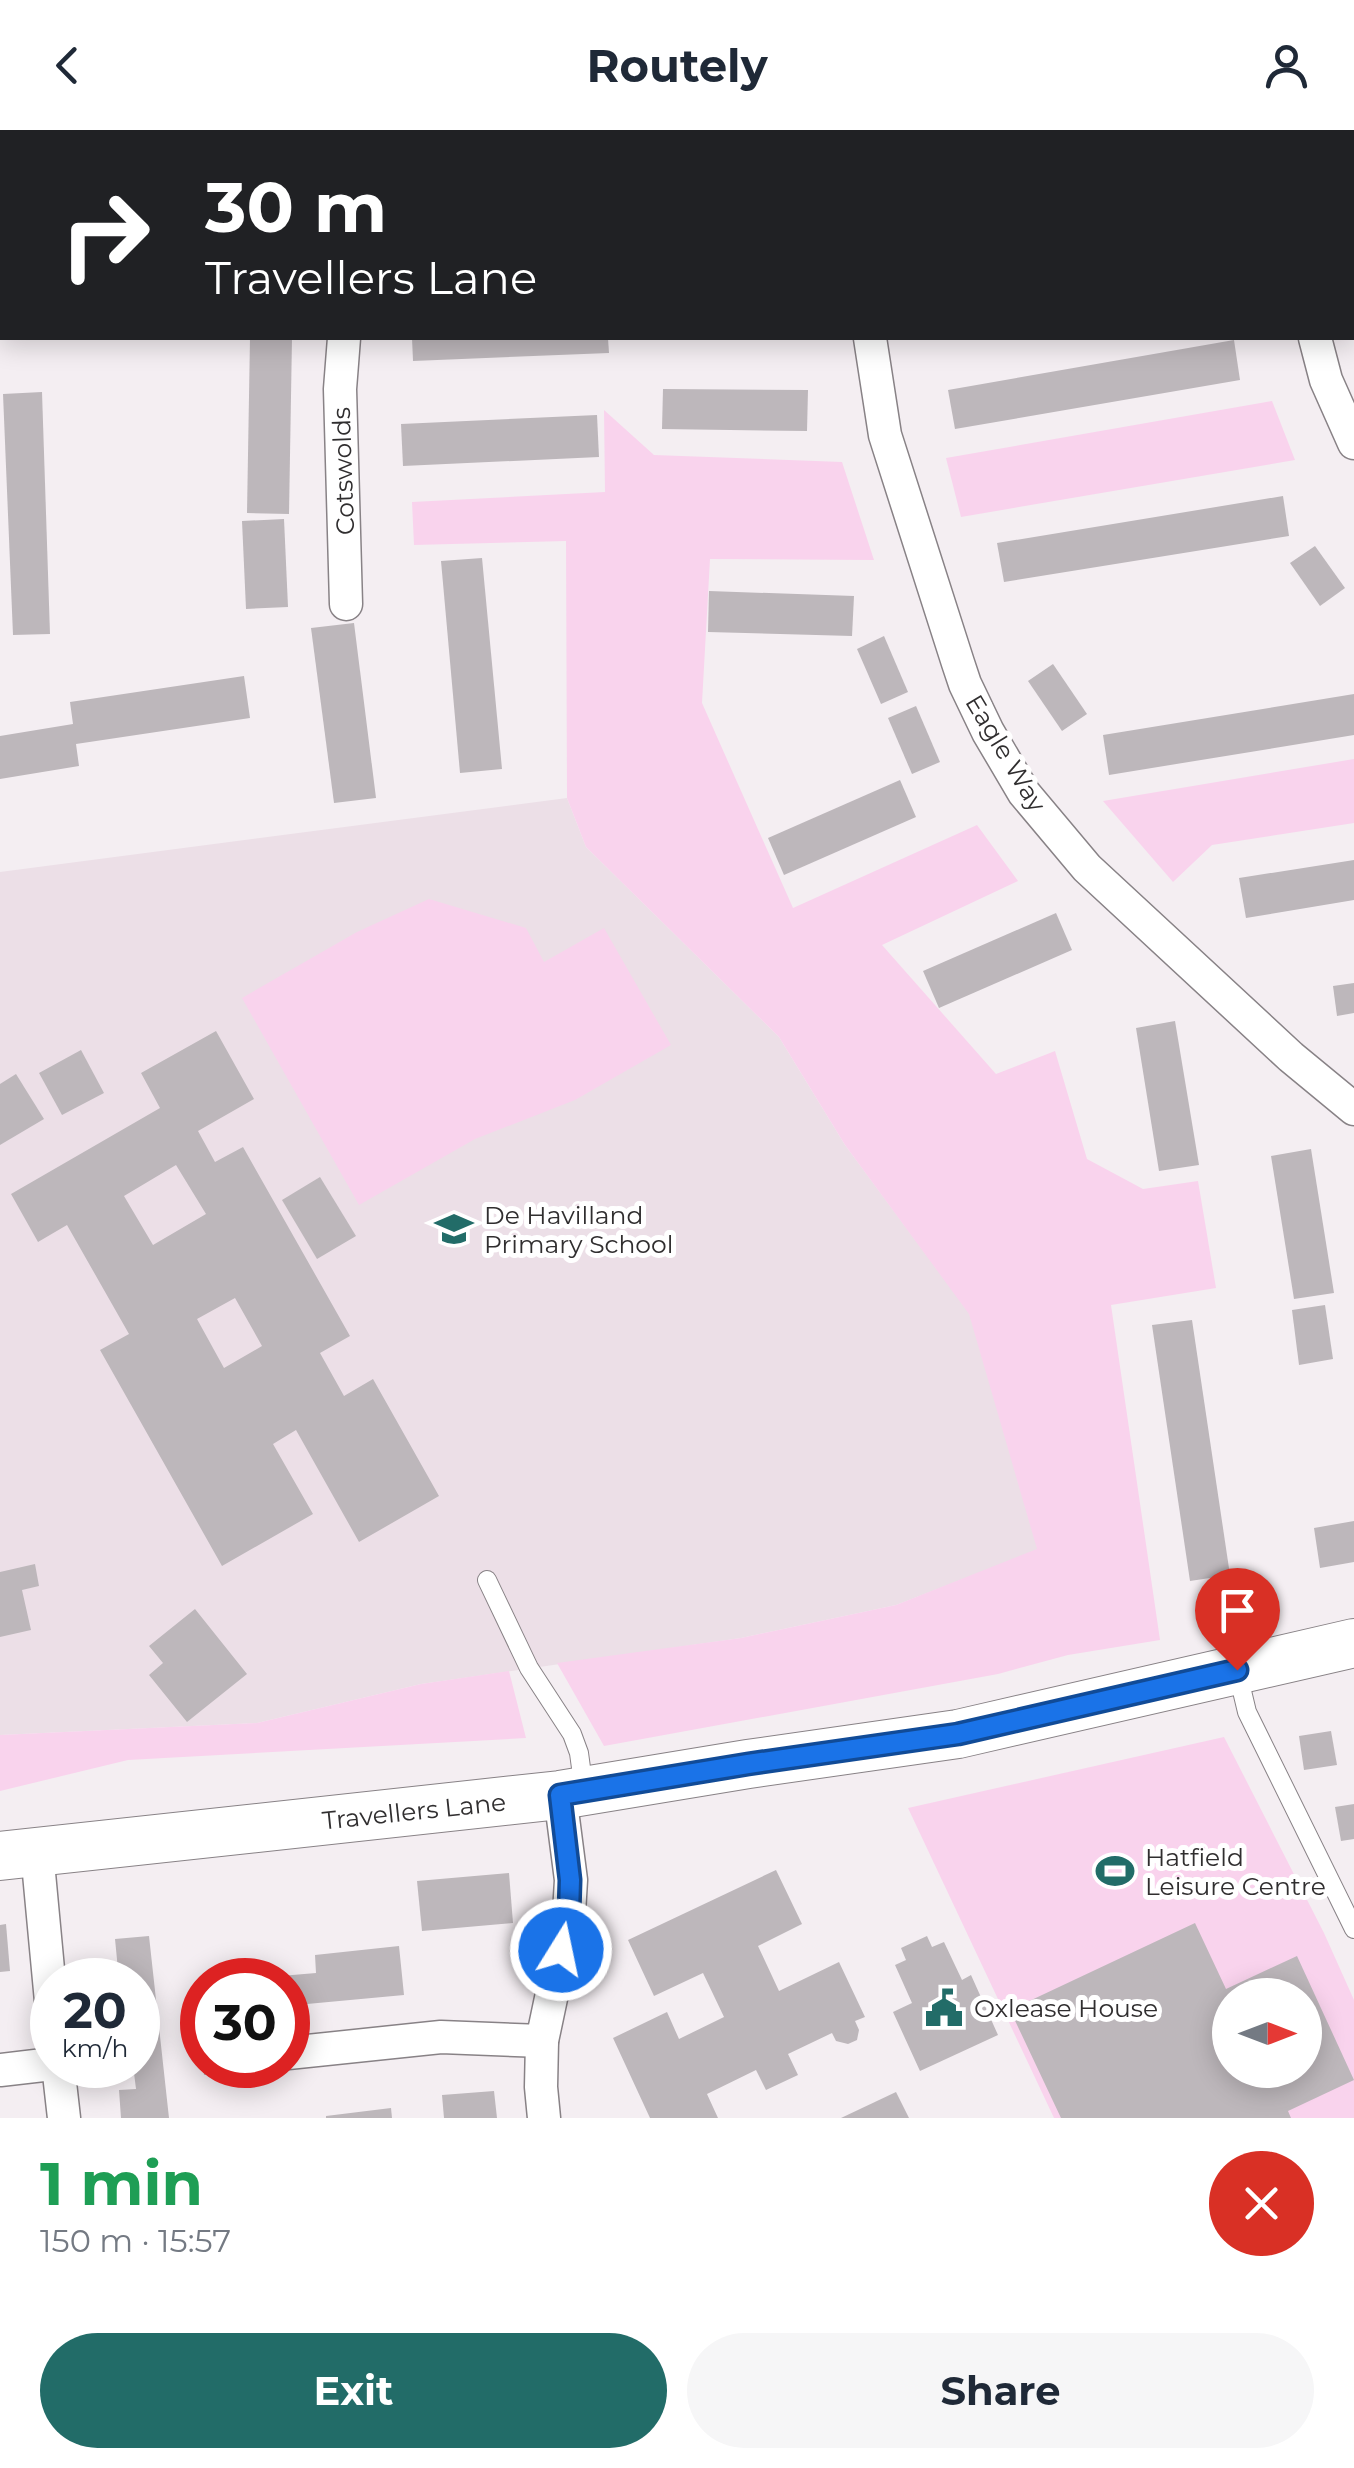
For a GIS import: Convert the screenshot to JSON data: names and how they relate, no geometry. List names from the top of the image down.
{
  "streets": {
    "street": ["Cotswolds", "Eagle Way", "Travellers Lane"]
  },
  "places": {
    "school or university": ["De Havilland Primary School"],
    "sports": ["Hatfield Leisure Centre"],
    "public building": ["Oxlease House"]
  },
  "north": "right",
  "page": {
    "header": "Routely",
    "turn": ["30 m", "Travellers Lane"],
    "speed": "20 km/h",
    "limit": "30",
    "heading": ["1 min", "150 m · 15:57"],
    "buttons": ["Exit", "Share"]
  }
}
